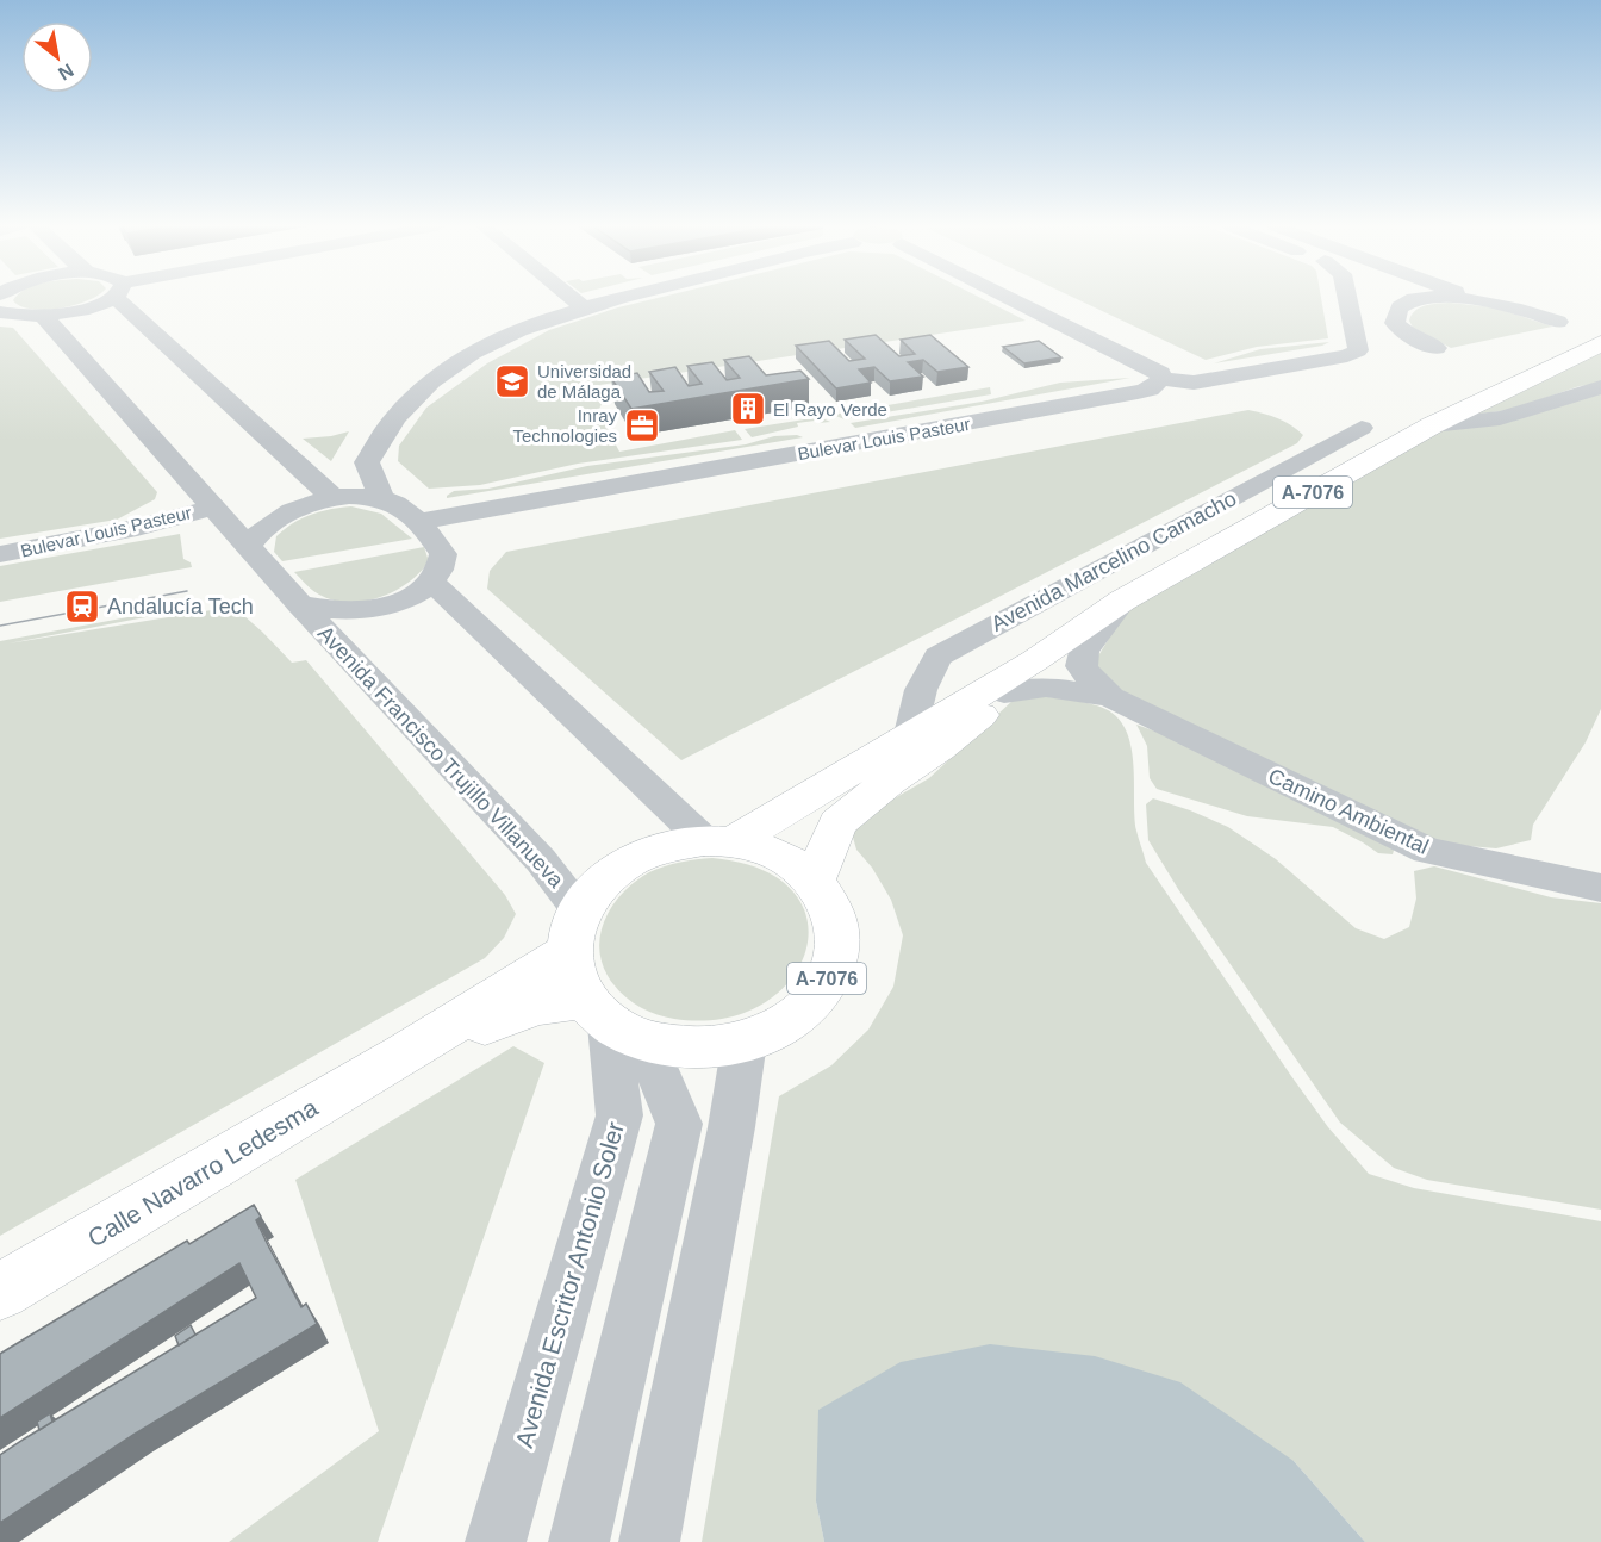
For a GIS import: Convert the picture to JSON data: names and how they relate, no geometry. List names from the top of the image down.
{
  "streets": {
    "main road": ["A-7076", "Avenida Marcelino Camacho", "Calle Navarro Ledesma"],
    "street": [
      "Bulevar Louis Pasteur",
      "Avenida Francisco Trujillo Villanueva",
      "Camino Ambiental",
      "Avenida Escritor Antonio Soler"
    ]
  },
  "crossings": [
    ["A-7076", "Avenida Marcelino Camacho"],
    ["A-7076", "Avenida Francisco Trujillo Villanueva"],
    ["A-7076", "Calle Navarro Ledesma"],
    ["A-7076", "Avenida Escritor Antonio Soler"],
    ["Avenida Marcelino Camacho", "Avenida Francisco Trujillo Villanueva"],
    ["Avenida Marcelino Camacho", "Camino Ambiental"],
    ["Avenida Marcelino Camacho", "Calle Navarro Ledesma"],
    ["Avenida Marcelino Camacho", "Avenida Escritor Antonio Soler"],
    ["Avenida Francisco Trujillo Villanueva", "Calle Navarro Ledesma"],
    ["Avenida Francisco Trujillo Villanueva", "Avenida Escritor Antonio Soler"],
    ["Calle Navarro Ledesma", "Avenida Escritor Antonio Soler"]
  ],
  "places": {
    "school or university": ["Universidad de Málaga"],
    "building": ["El Rayo Verde"],
    "office": ["Inray Technologies"],
    "station": ["Andalucía Tech"]
  },
  "north": "bottom right"
}
